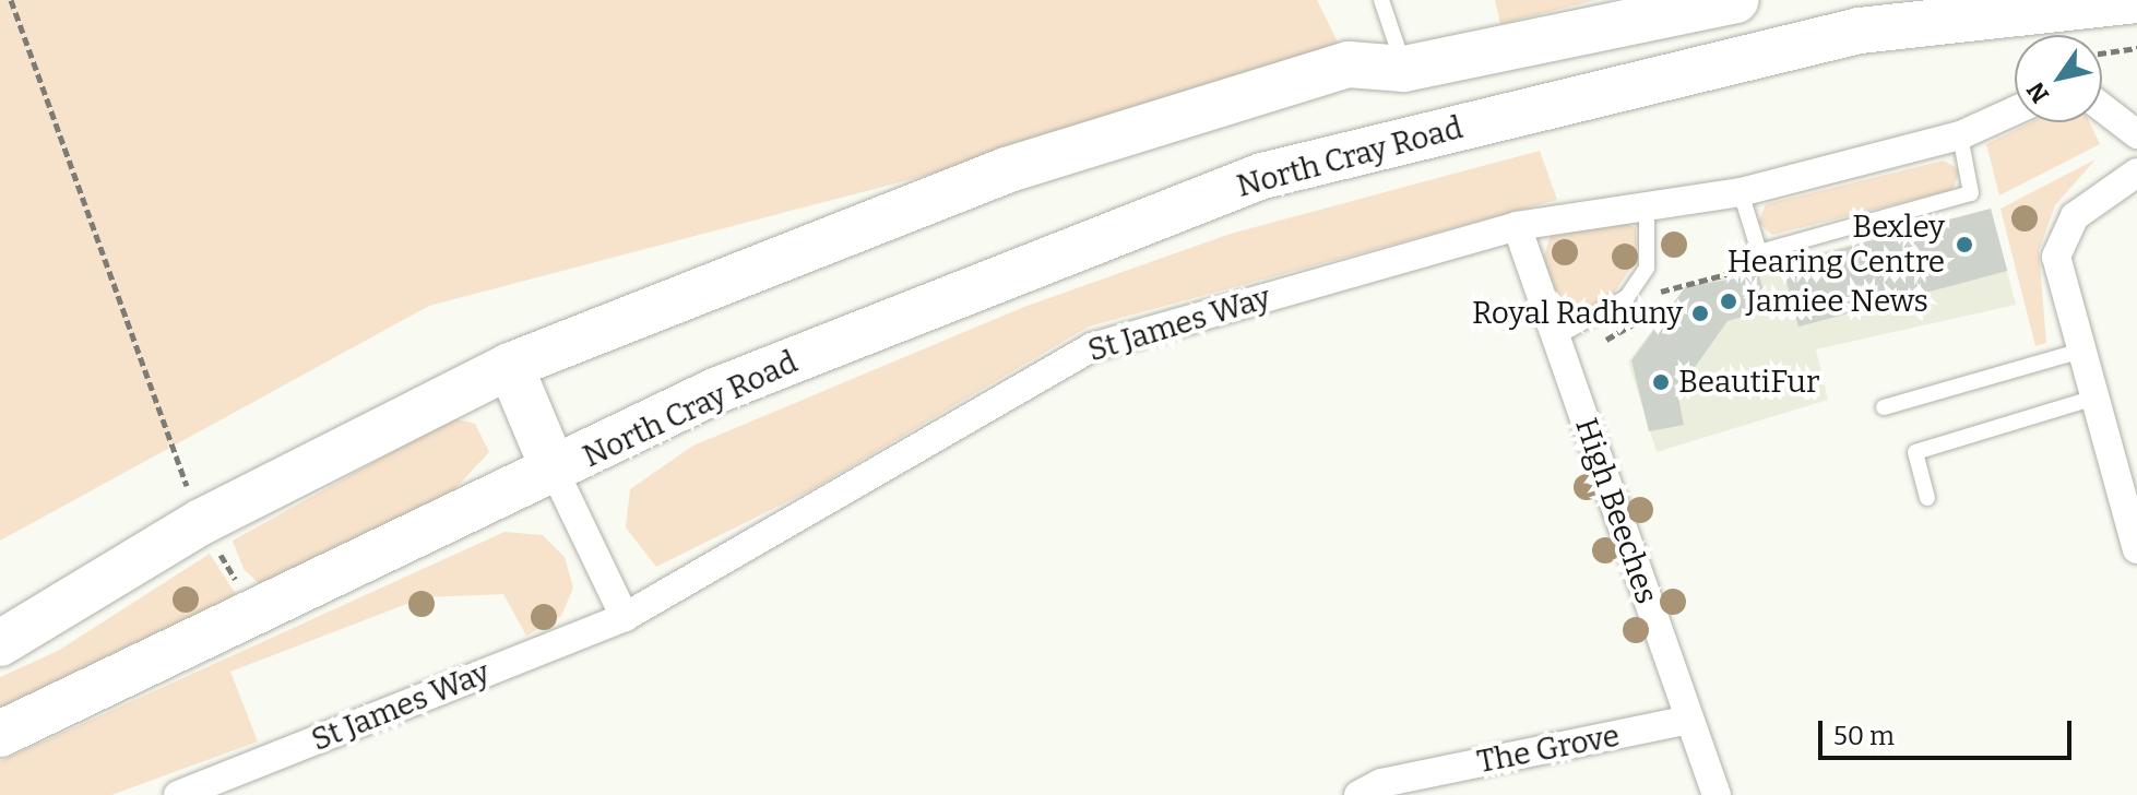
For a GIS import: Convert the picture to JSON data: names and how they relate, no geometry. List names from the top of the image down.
{
  "streets": {
    "main road": ["North Cray Road"],
    "street": ["St James Way", "High Beeches", "The Grove"]
  },
  "crossings": [
    ["St James Way", "High Beeches"],
    ["High Beeches", "The Grove"]
  ],
  "places": [
    "Bexley Hearing Centre",
    "Jamiee News",
    "Royal Radhuny",
    "BeautiFur"
  ],
  "scale_bar": "50 m",
  "north": "bottom left"
}
